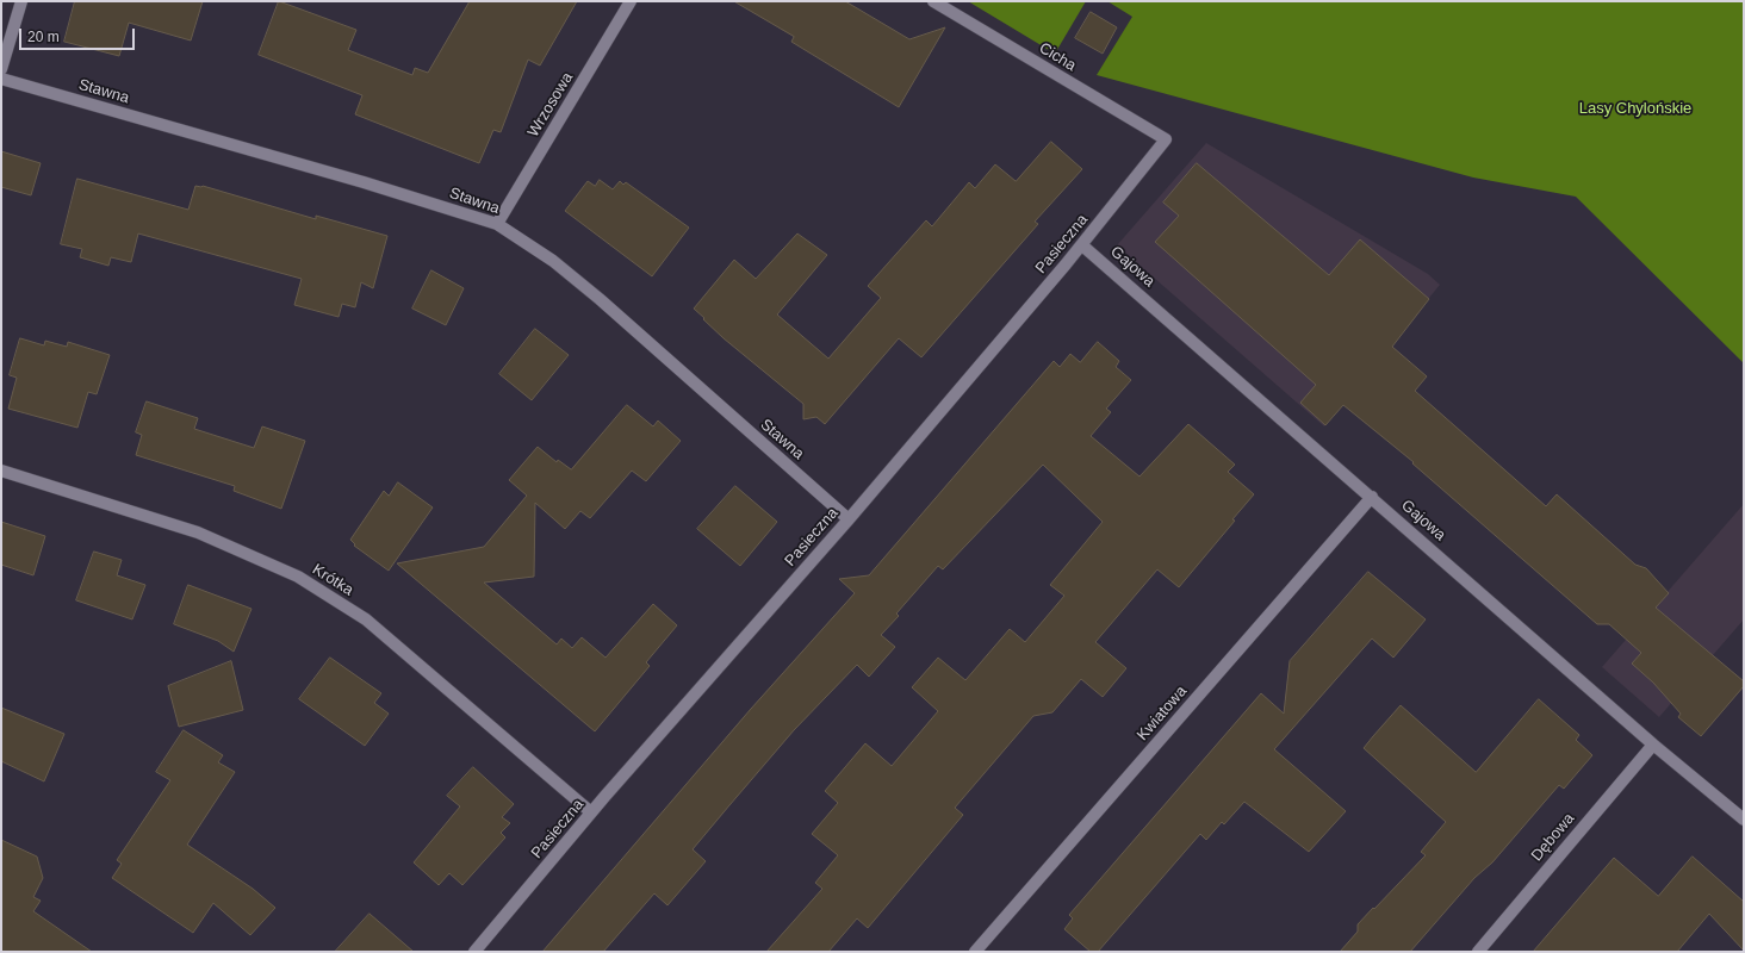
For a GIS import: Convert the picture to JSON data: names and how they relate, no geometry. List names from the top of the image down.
{
  "streets": {
    "street": [
      "Cicha",
      "Stawna",
      "Wrzosowa",
      "Pasieczna",
      "Gajowa",
      "Krótka",
      "Kwiatowa",
      "Dębowa"
    ]
  },
  "crossings": [
    ["Cicha", "Pasieczna"],
    ["Stawna", "Wrzosowa"],
    ["Stawna", "Pasieczna"],
    ["Pasieczna", "Gajowa"],
    ["Pasieczna", "Krótka"],
    ["Gajowa", "Kwiatowa"],
    ["Gajowa", "Dębowa"]
  ],
  "parks": ["Lasy Chylońskie"],
  "scale_bar": "20 m"
}
